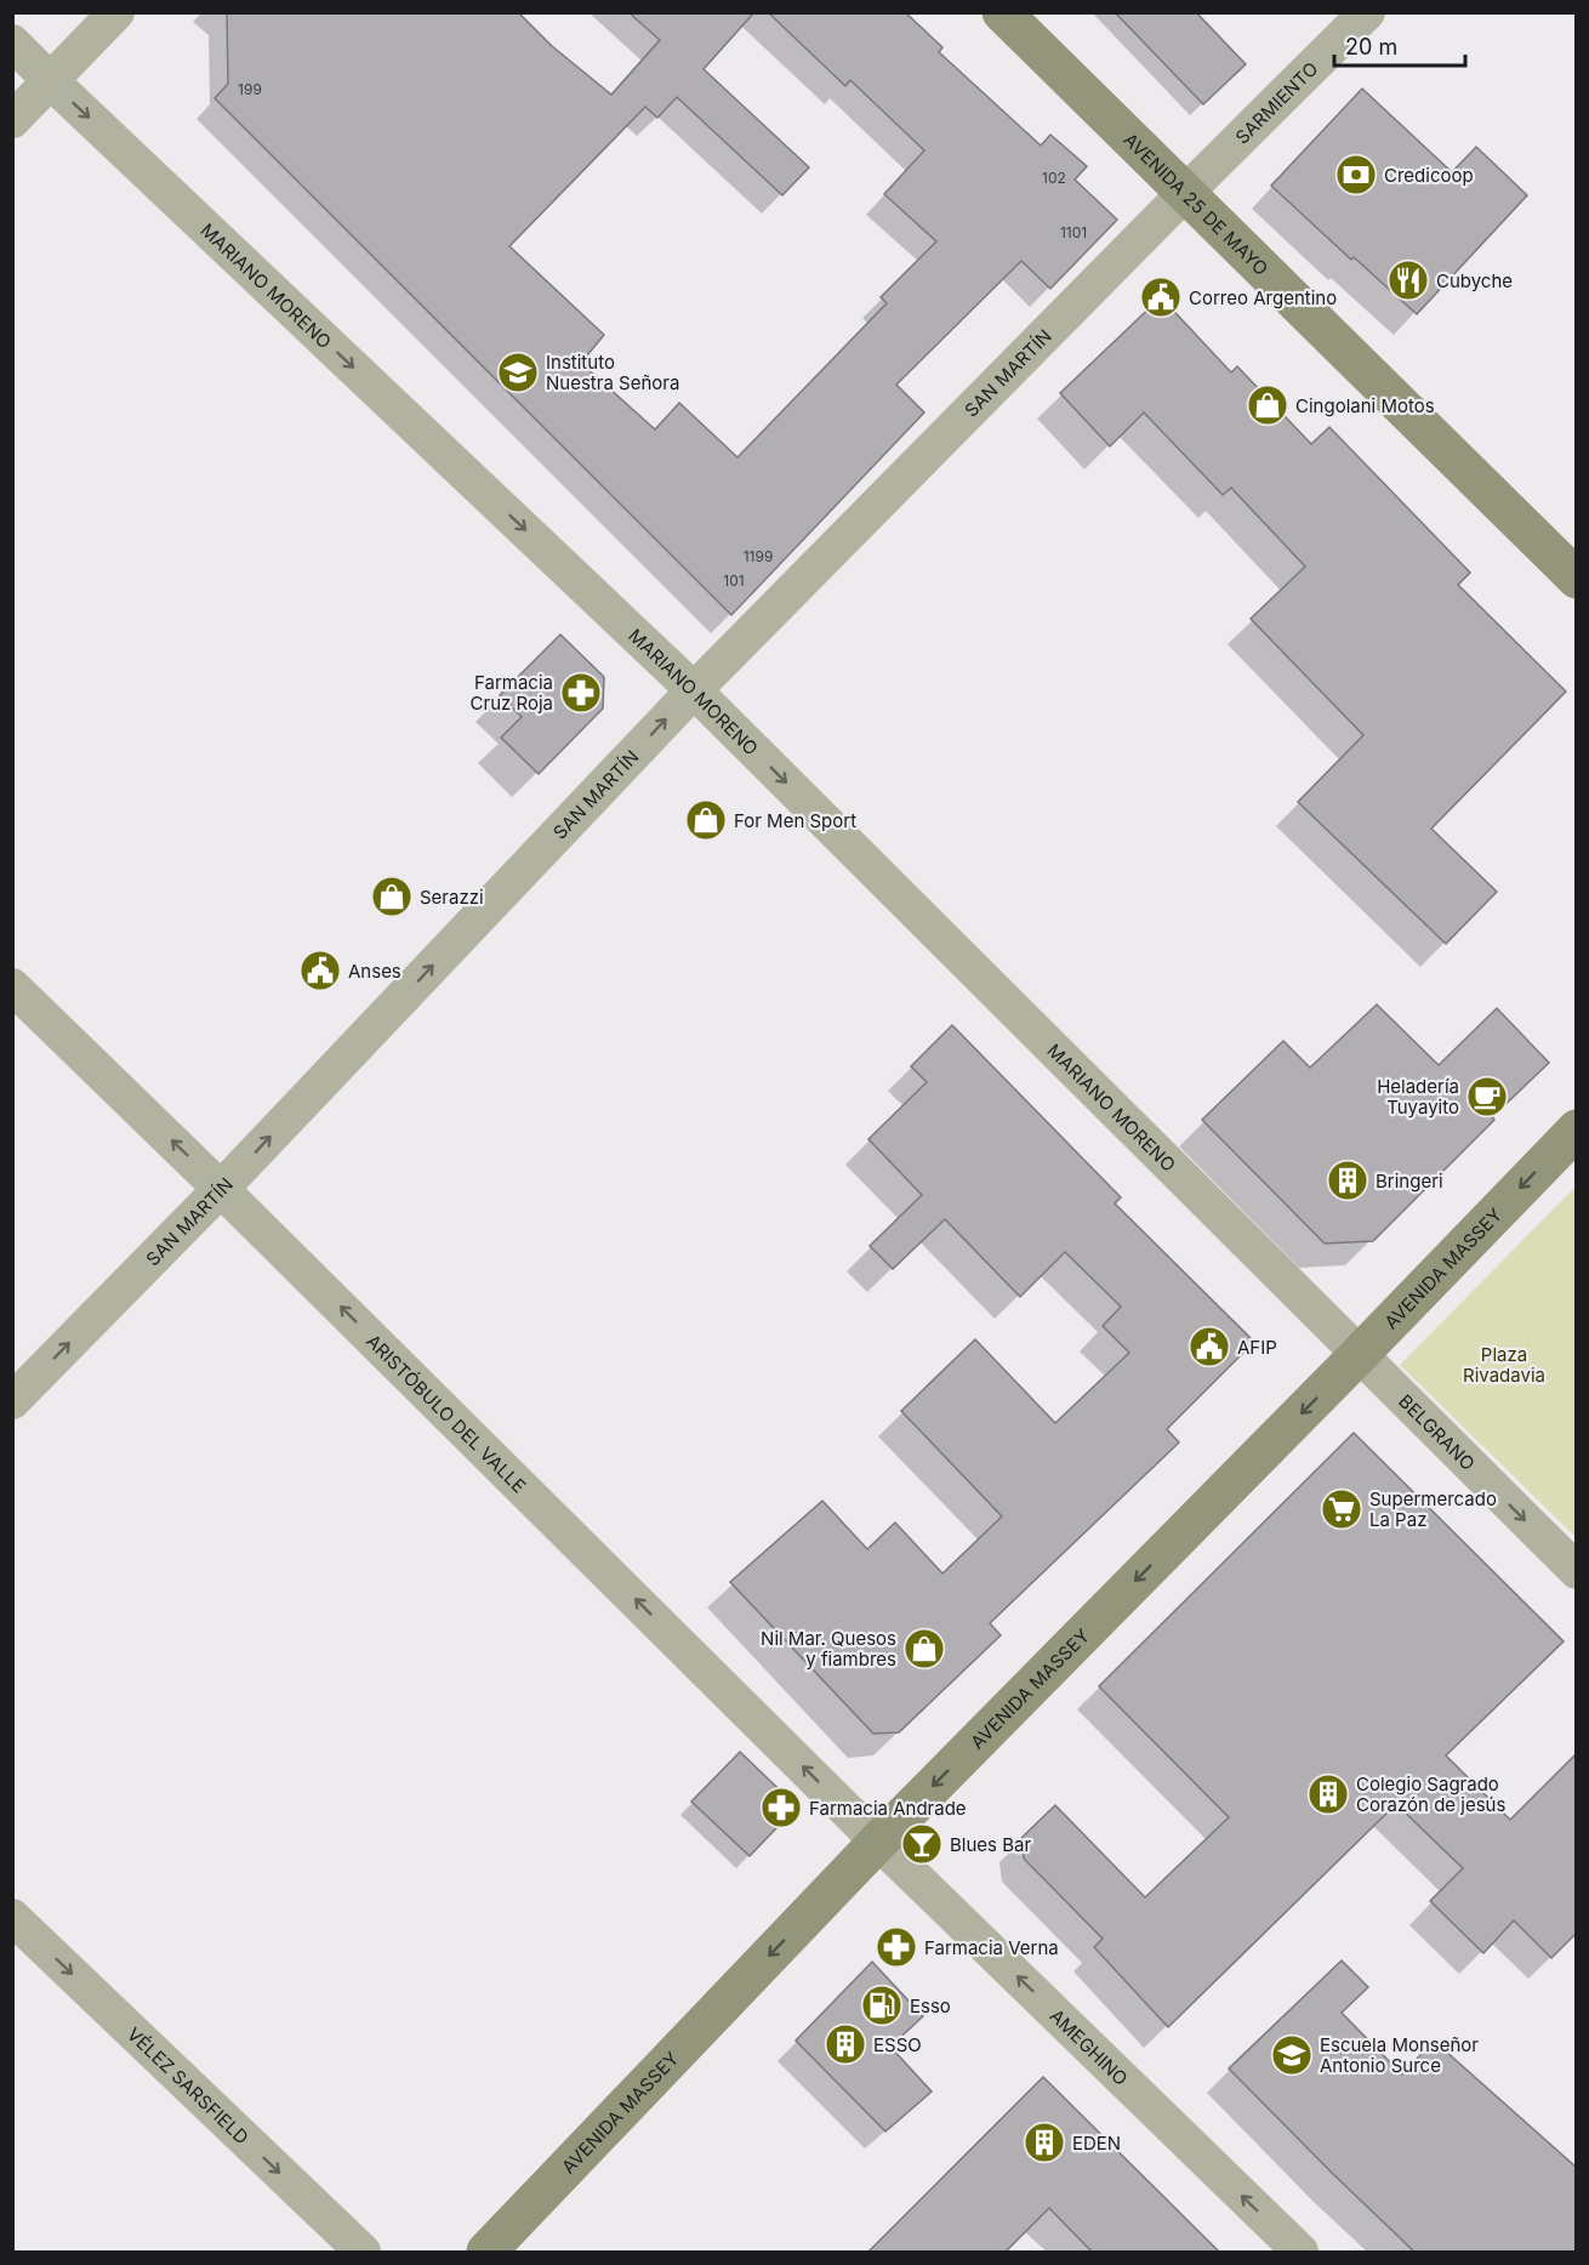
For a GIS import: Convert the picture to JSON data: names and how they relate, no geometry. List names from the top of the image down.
{
  "streets": {
    "main road": ["AVENIDA 25 DE MAYO", "AVENIDA MASSEY"],
    "street": [
      "SARMIENTO",
      "MARIANO MORENO",
      "SAN MARTÍN",
      "ARISTÓBULO DEL VALLE",
      "BELGRANO",
      "AMEGHINO",
      "VÉLEZ SARSFIELD"
    ]
  },
  "crossings": [
    ["SARMIENTO", "AVENIDA 25 DE MAYO"],
    ["SARMIENTO", "SAN MARTÍN"],
    ["AVENIDA 25 DE MAYO", "SAN MARTÍN"],
    ["MARIANO MORENO", "SAN MARTÍN"],
    ["MARIANO MORENO", "AVENIDA MASSEY"],
    ["MARIANO MORENO", "BELGRANO"],
    ["SAN MARTÍN", "ARISTÓBULO DEL VALLE"],
    ["AVENIDA MASSEY", "ARISTÓBULO DEL VALLE"],
    ["AVENIDA MASSEY", "BELGRANO"],
    ["AVENIDA MASSEY", "AMEGHINO"],
    ["ARISTÓBULO DEL VALLE", "AMEGHINO"]
  ],
  "one_way": [
    "MARIANO MORENO",
    "SAN MARTÍN",
    "AVENIDA MASSEY",
    "ARISTÓBULO DEL VALLE",
    "BELGRANO",
    "AMEGHINO",
    "VÉLEZ SARSFIELD"
  ],
  "parks": ["Plaza Rivadavia"],
  "places": {
    "bank": ["Credicoop"],
    "restaurant": ["Cubyche"],
    "public building": ["Correo Argentino", "Anses", "AFIP"],
    "school or university": ["Instituto Nuestra Señora", "Escuela Monseñor Antonio Surce"],
    "shop": [
      "Cingolani Motos",
      "For Men Sport",
      "Serazzi",
      "Nil Mar. Quesos y fiambres"
    ],
    "pharmacy": ["Farmacia Cruz Roja", "Farmacia Andrade", "Farmacia Verna"],
    "cafe": ["Heladería Tuyayito"],
    "building": [
      "Bringeri",
      "Colegio Sagrado Corazón de jesús",
      "ESSO",
      "EDEN"
    ],
    "supermarket": ["Supermercado La Paz"],
    "bar": ["Blues Bar"],
    "fuel station": ["Esso"]
  },
  "house_numbers": [
    "199",
    "102",
    "1101",
    "1199",
    "101"
  ],
  "scale_bar": "20 m"
}
